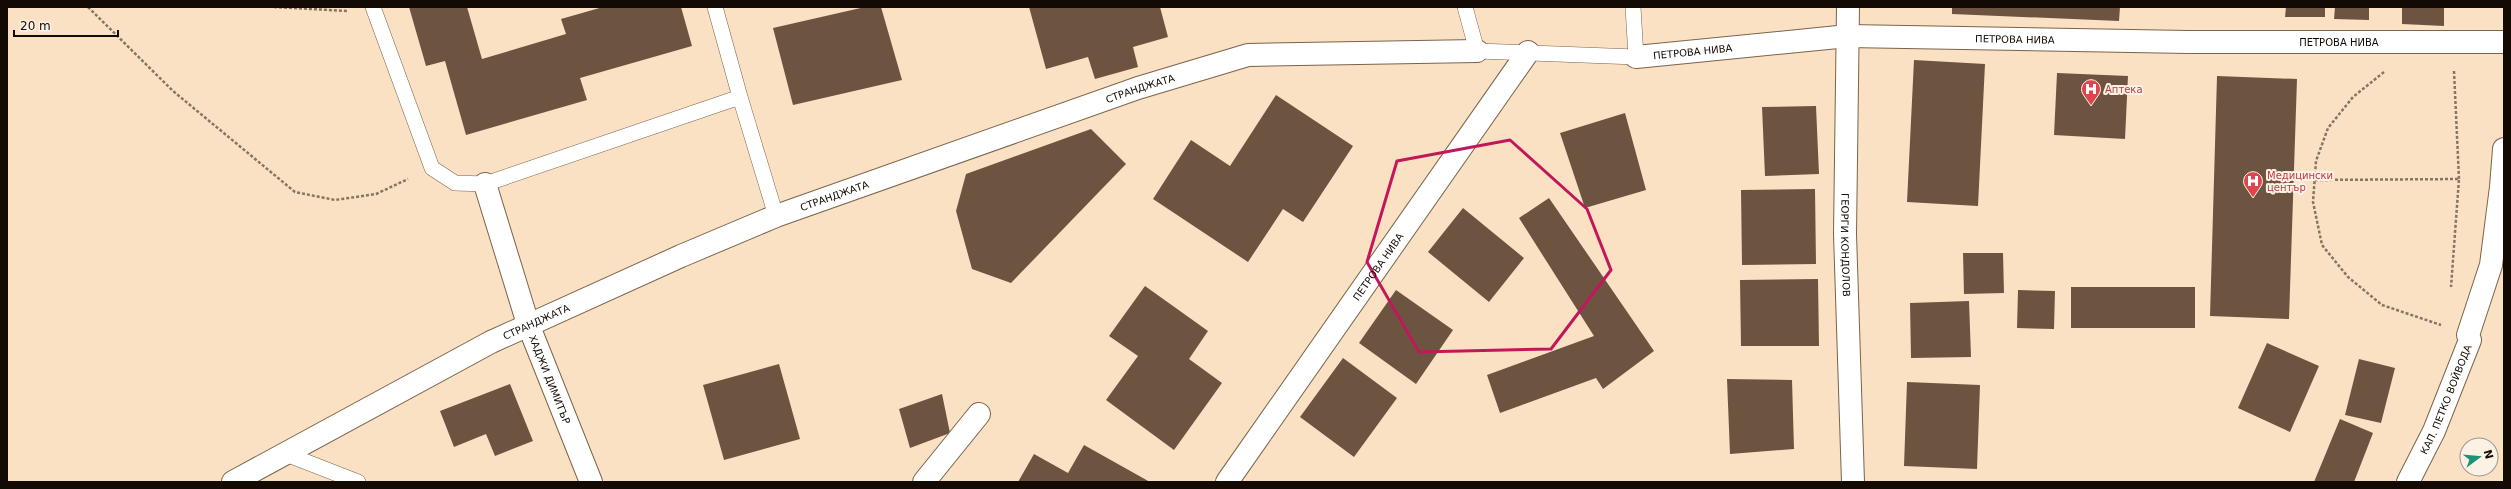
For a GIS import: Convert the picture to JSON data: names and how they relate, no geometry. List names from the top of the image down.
{
  "streets": {
    "street": [
      "ПЕТРОВА НИВА",
      "СТРАНДЖАТА",
      "ГЕОРГИ КОНДОЛОВ",
      "ХАДЖИ ДИМИТЪР",
      "КАП. ПЕТКО ВОЙВОДА"
    ]
  },
  "crossings": [
    ["ПЕТРОВА НИВА", "СТРАНДЖАТА"],
    ["ПЕТРОВА НИВА", "ГЕОРГИ КОНДОЛОВ"],
    ["СТРАНДЖАТА", "ХАДЖИ ДИМИТЪР"]
  ],
  "places": {
    "hospital": ["Аптека", "Медицински център"]
  },
  "scale_bar": "20 m",
  "north": "right"
}
